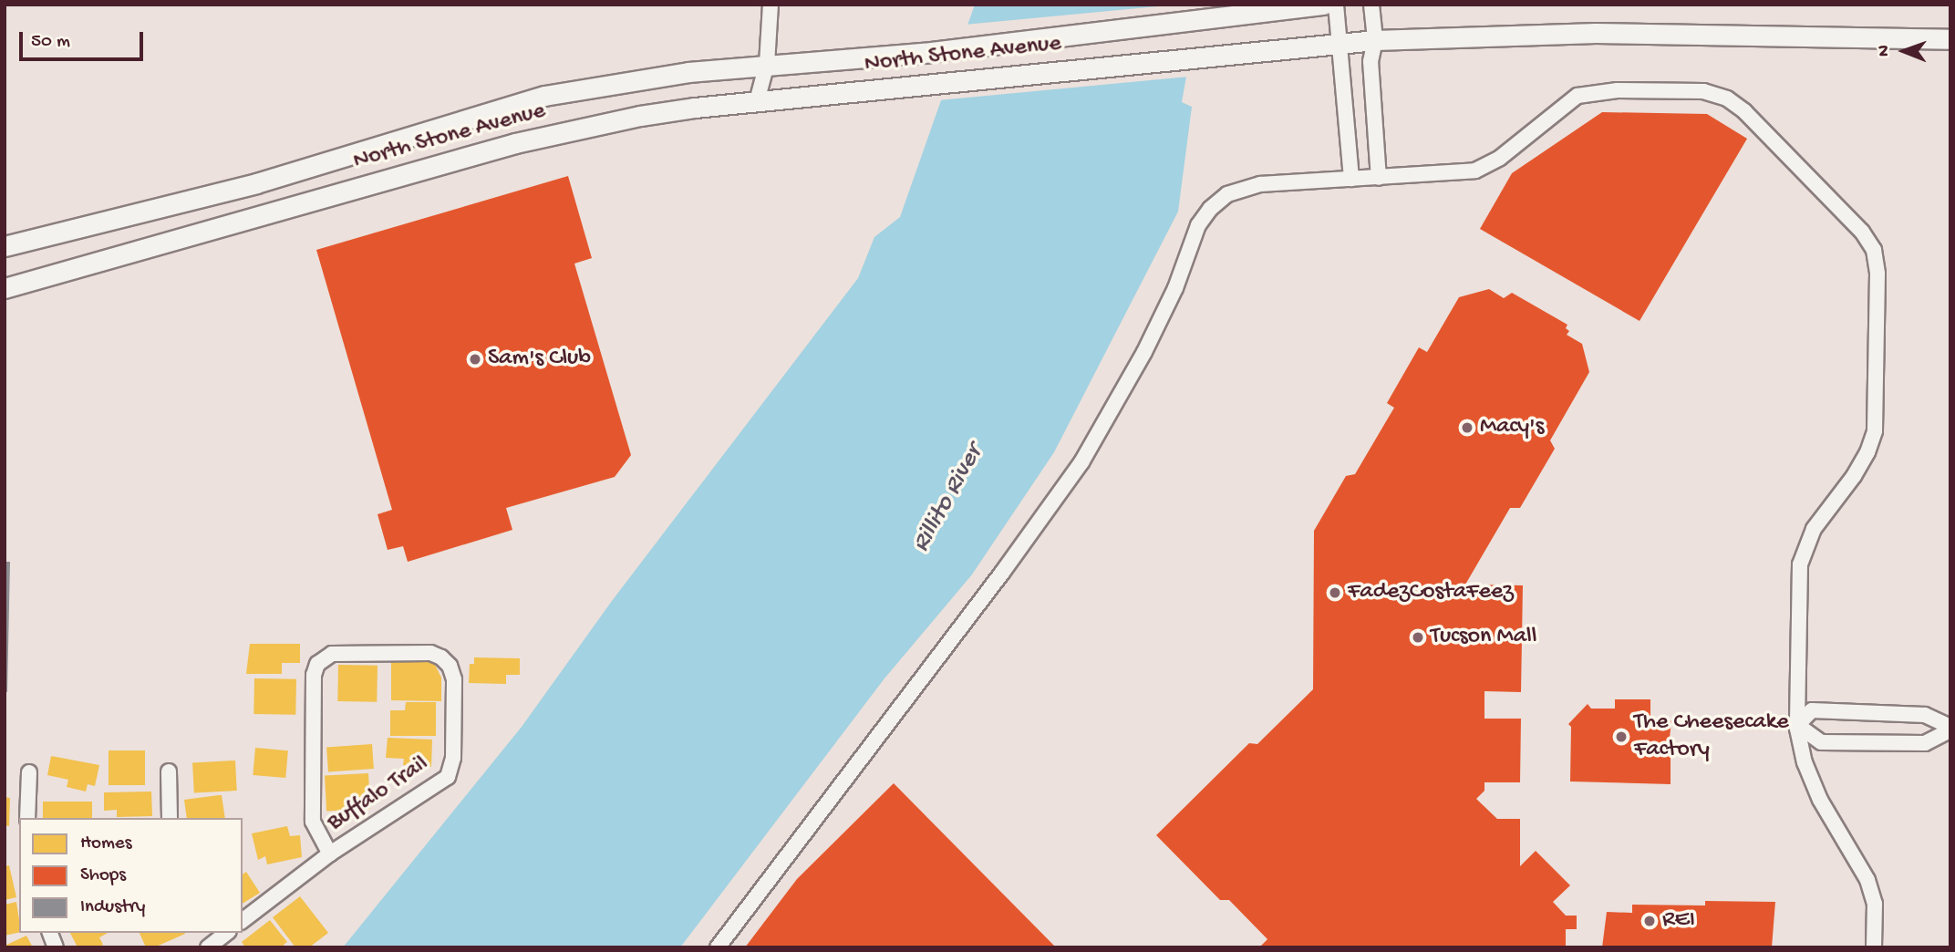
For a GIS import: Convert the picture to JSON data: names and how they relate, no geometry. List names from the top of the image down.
{
  "streets": {
    "main road": ["North Stone Avenue"],
    "street": ["Buffalo Trail"]
  },
  "water": ["Rillito River"],
  "places": [
    "Sam's Club",
    "Macy's",
    "FadezCostaFeez",
    "Tucson Mall",
    "The Cheesecake Factory",
    "REI"
  ],
  "legend": ["Homes", "Shops", "Industry"],
  "scale_bar": "50 m",
  "north": "left"
}
